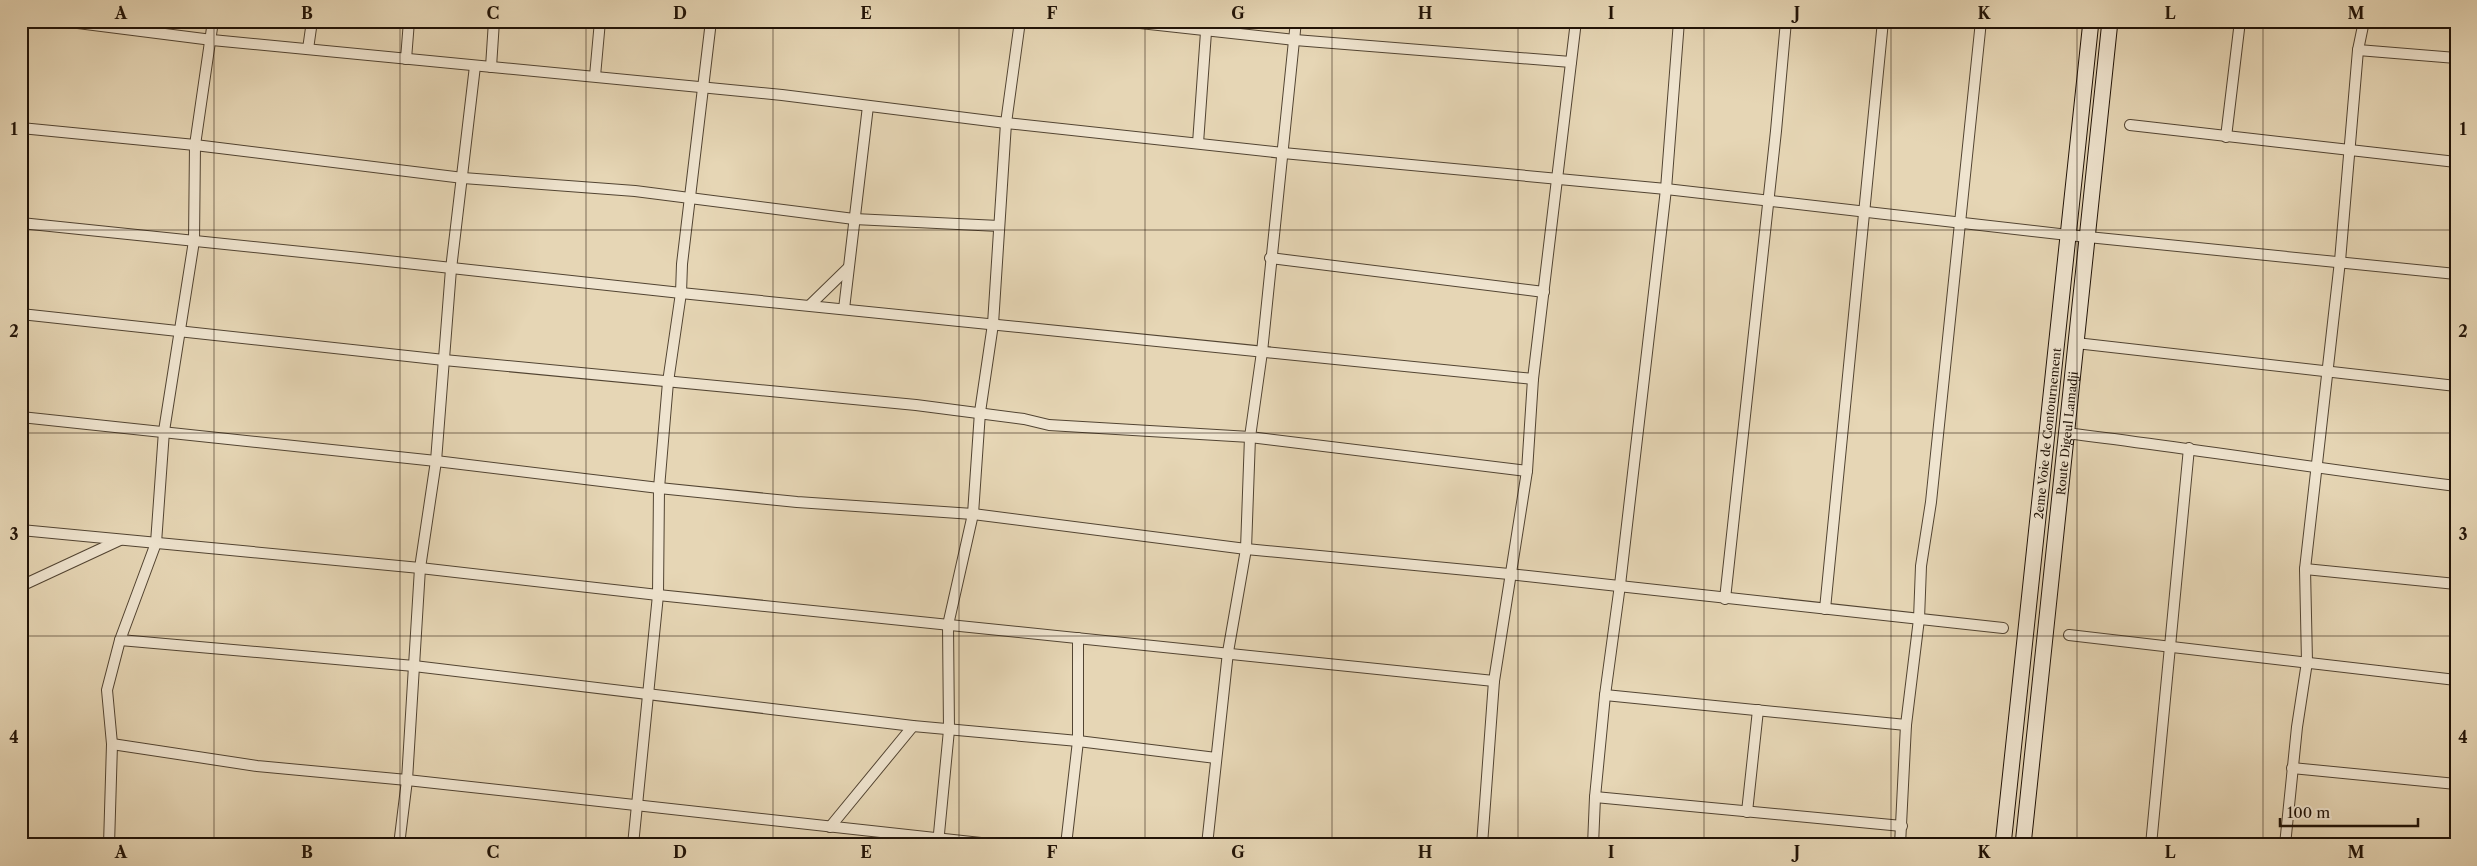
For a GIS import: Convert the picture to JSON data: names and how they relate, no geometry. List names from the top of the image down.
{
  "streets": {
    "main road": ["2eme Voie de Contournement", "Route Digeul Lamadji"]
  },
  "scale_bar": "100 m",
  "grid": {
    "columns": [
      "A",
      "B",
      "C",
      "D",
      "E",
      "F",
      "G",
      "H",
      "I",
      "J",
      "K",
      "L",
      "M"
    ],
    "rows": [
      "1",
      "2",
      "3",
      "4"
    ]
  }
}
